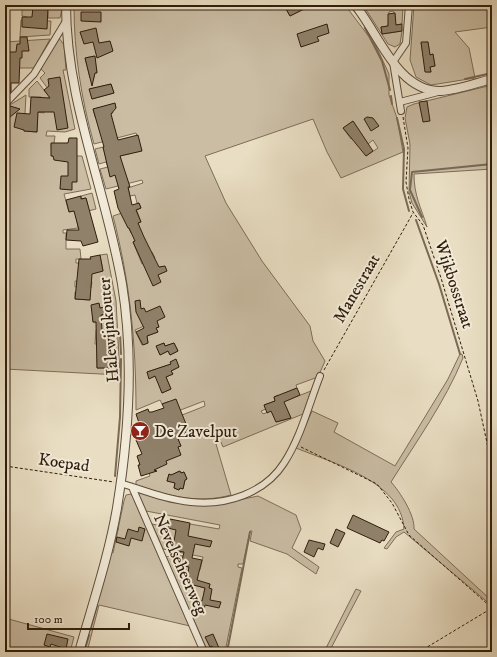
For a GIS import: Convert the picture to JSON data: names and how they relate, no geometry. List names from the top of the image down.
{
  "streets": {
    "street": ["Halewijnkouter", "Nevelseheerweg"],
    "path": ["Wijkbosstraat", "Manestraat", "Koepad"]
  },
  "crossings": [
    ["Wijkbosstraat", "Manestraat"],
    ["Halewijnkouter", "Koepad"]
  ],
  "places": {
    "bar": ["De Zavelput"]
  },
  "scale_bar": "100 m"
}
